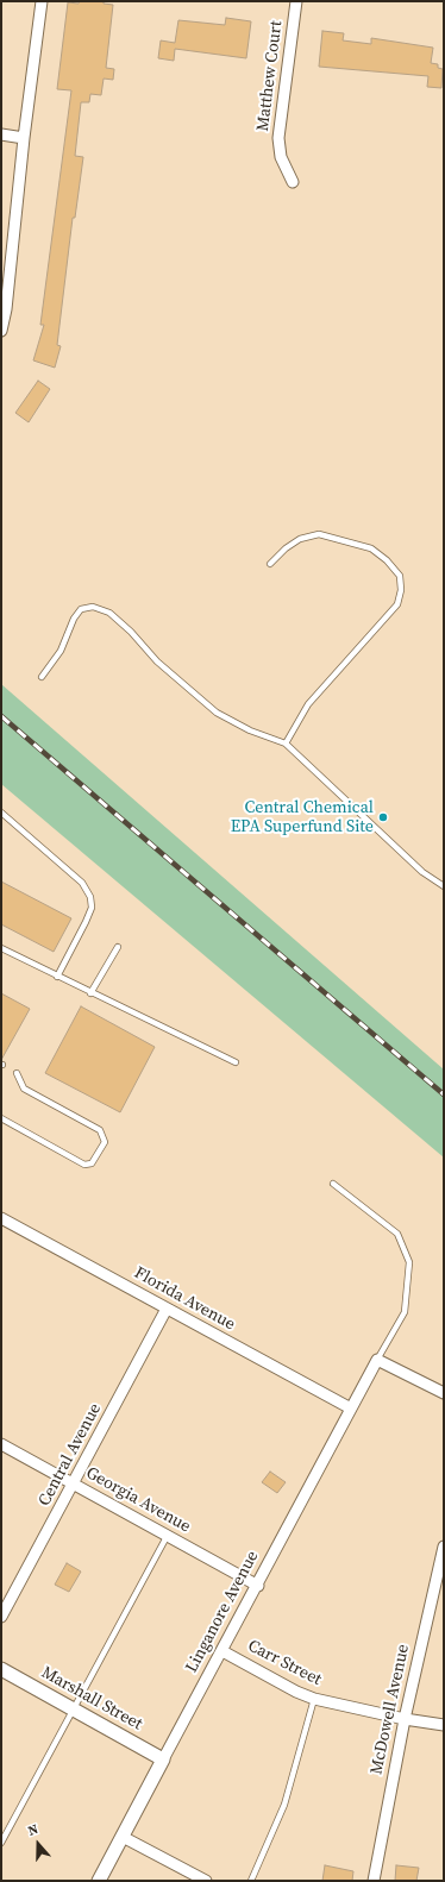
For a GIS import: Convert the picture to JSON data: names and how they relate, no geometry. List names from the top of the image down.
{
  "streets": {
    "street": [
      "Matthew Court",
      "Florida Avenue",
      "Central Avenue",
      "Georgia Avenue",
      "Linganore Avenue",
      "Carr Street",
      "Marshall Street",
      "McDowell Avenue"
    ]
  },
  "crossings": [
    ["Florida Avenue", "Central Avenue"],
    ["Florida Avenue", "Linganore Avenue"],
    ["Central Avenue", "Georgia Avenue"],
    ["Georgia Avenue", "Linganore Avenue"],
    ["Linganore Avenue", "Carr Street"],
    ["Linganore Avenue", "Marshall Street"],
    ["Carr Street", "McDowell Avenue"]
  ],
  "places": ["Central Chemical EPA Superfund Site"],
  "north": "top"
}
